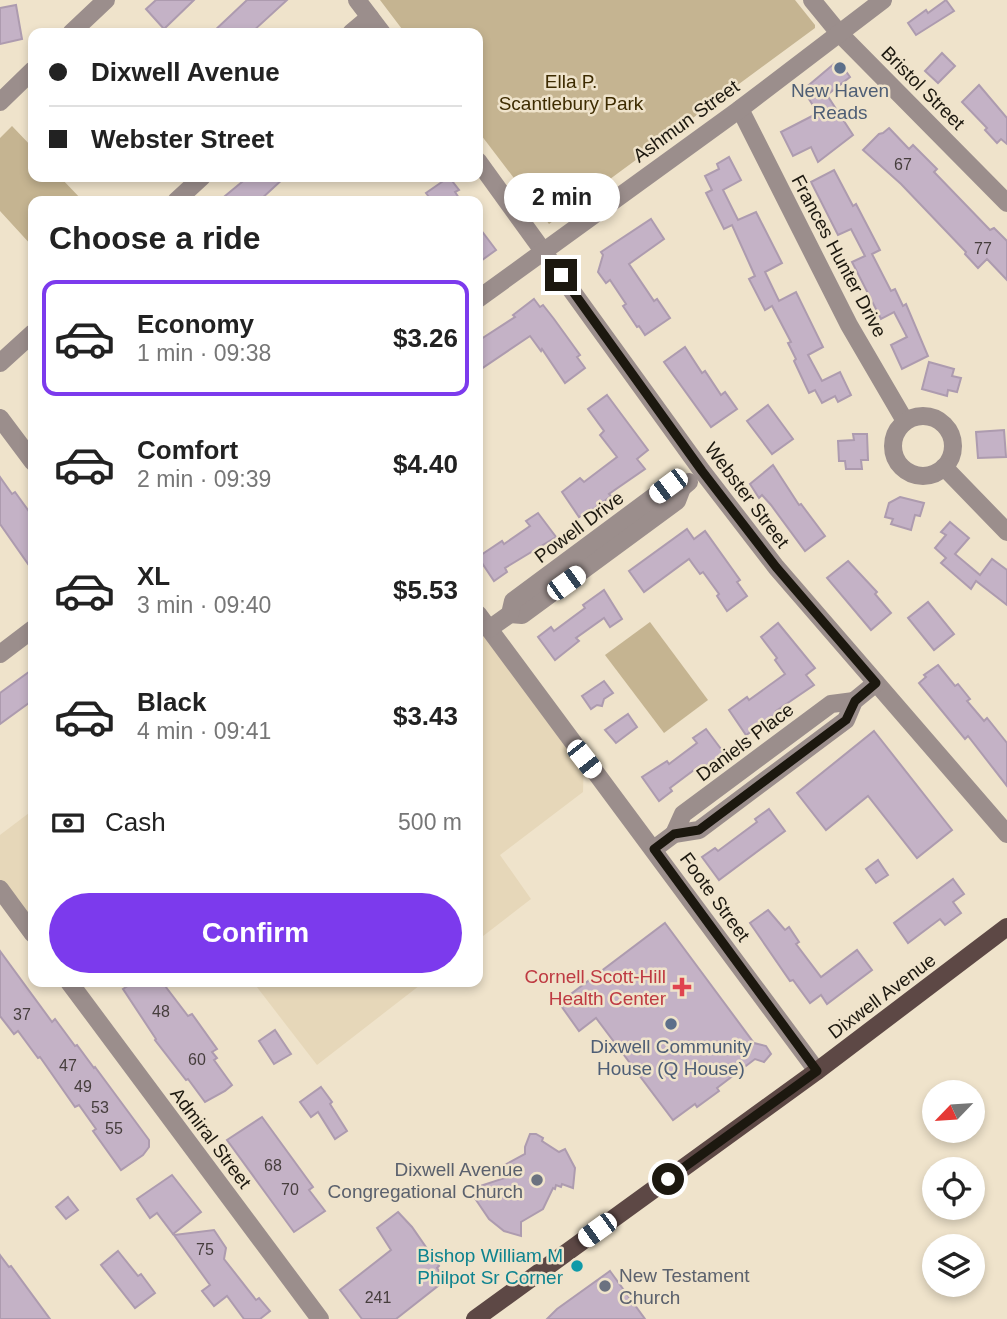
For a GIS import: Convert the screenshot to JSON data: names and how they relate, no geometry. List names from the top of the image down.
{
  "streets": {
    "main road": ["Dixwell Avenue"],
    "street": [
      "Bristol Street",
      "Ashmun Street",
      "Frances Hunter Drive",
      "Webster Street",
      "Powell Drive",
      "Foote Street",
      "Admiral Street"
    ]
  },
  "crossings": [
    ["Bristol Street", "Ashmun Street"],
    ["Ashmun Street", "Frances Hunter Drive"],
    ["Ashmun Street", "Webster Street"],
    ["Webster Street", "Powell Drive"],
    ["Powell Drive", "Foote Street"],
    ["Foote Street", "Dixwell Avenue"]
  ],
  "parks": ["Ella P. Scantlebury Park"],
  "places": {
    "other": [
      "New Haven Reads",
      "Dixwell Community House (Q House)",
      "Dixwell Avenue Congregational Church",
      "Bishop William M Philpot Sr Corner",
      "New Testament Church"
    ],
    "health": ["Cornell Scott-Hill Health Center"]
  },
  "house_numbers": [
    "67",
    "77",
    "48",
    "37",
    "60",
    "47",
    "49",
    "53",
    "55",
    "68",
    "70",
    "75",
    "241"
  ],
  "north": "bottom left",
  "page": {
    "banner": ["Dixwell Avenue", "Webster Street"],
    "bubble": "2 min",
    "heading": "Choose a ride",
    "list": [
      {
        "name": "Economy",
        "note": "1 min · 09:38",
        "value": "$3.26"
      },
      {
        "name": "Comfort",
        "note": "2 min · 09:39",
        "value": "$4.40"
      },
      {
        "name": "XL",
        "note": "3 min · 09:40",
        "value": "$5.53"
      },
      {
        "name": "Black",
        "note": "4 min · 09:41",
        "value": "$3.43"
      }
    ],
    "pay": ["Cash", "500 m"],
    "buttons": "Confirm"
  }
}
